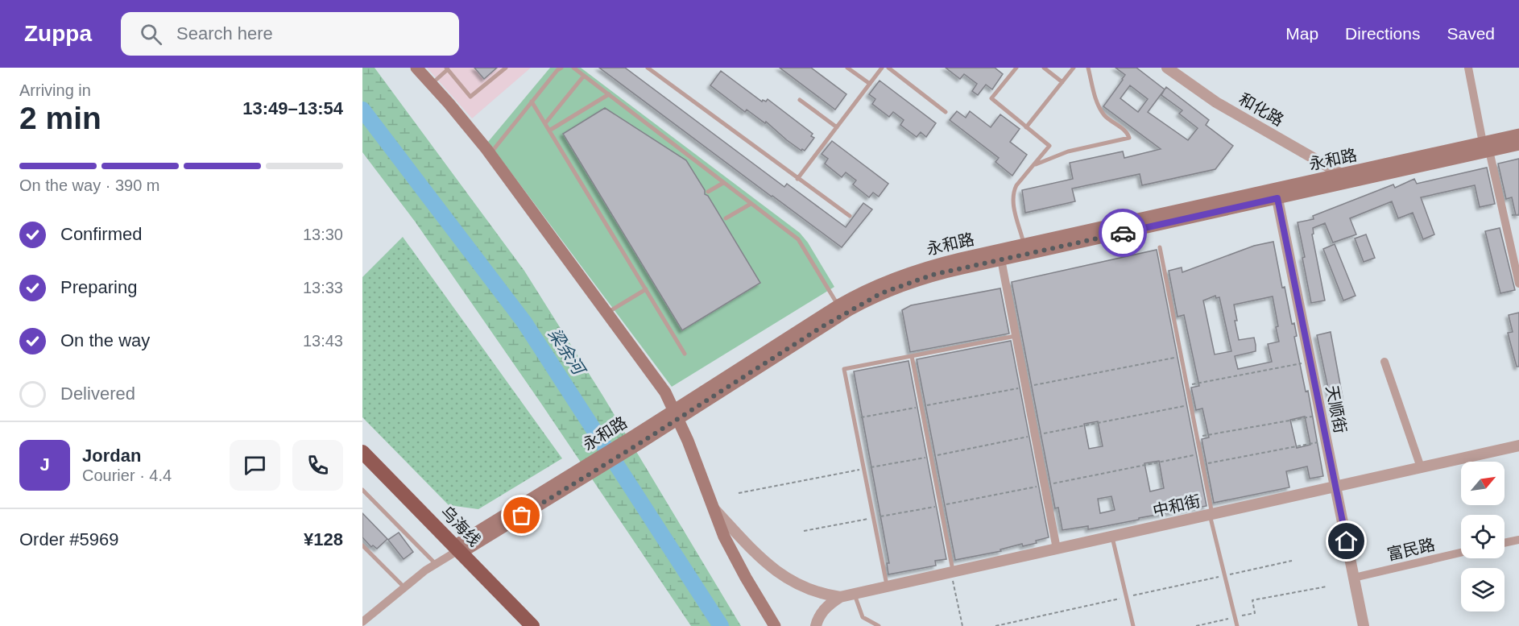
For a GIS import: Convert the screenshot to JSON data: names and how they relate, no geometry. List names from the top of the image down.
{
  "streets": {
    "highway": ["乌海线"],
    "main road": ["永和路"],
    "street": [
      "和化路",
      "天顺街",
      "中和街",
      "富民路"
    ]
  },
  "crossings": [
    ["和化路", "永和路"],
    ["永和路", "天顺街"],
    ["永和路", "乌海线"],
    ["天顺街", "中和街"],
    ["天顺街", "富民路"]
  ],
  "water": ["梁余河"],
  "north": "top right",
  "page": {
    "header": "Zuppa",
    "search": "Search here",
    "nav": ["Map", "Directions", "Saved"],
    "heading": ["2 min", "Arriving in", "13:49–13:54"],
    "panel": [
      "Jordan",
      "Courier · 4.4",
      "Order #5969",
      "¥128"
    ],
    "bar": "On the way · 390 m",
    "list": [
      ["Confirmed", "13:30"],
      ["Preparing", "13:33"],
      ["On the way", "13:43"],
      "Delivered"
    ],
    "round": "J"
  }
}
